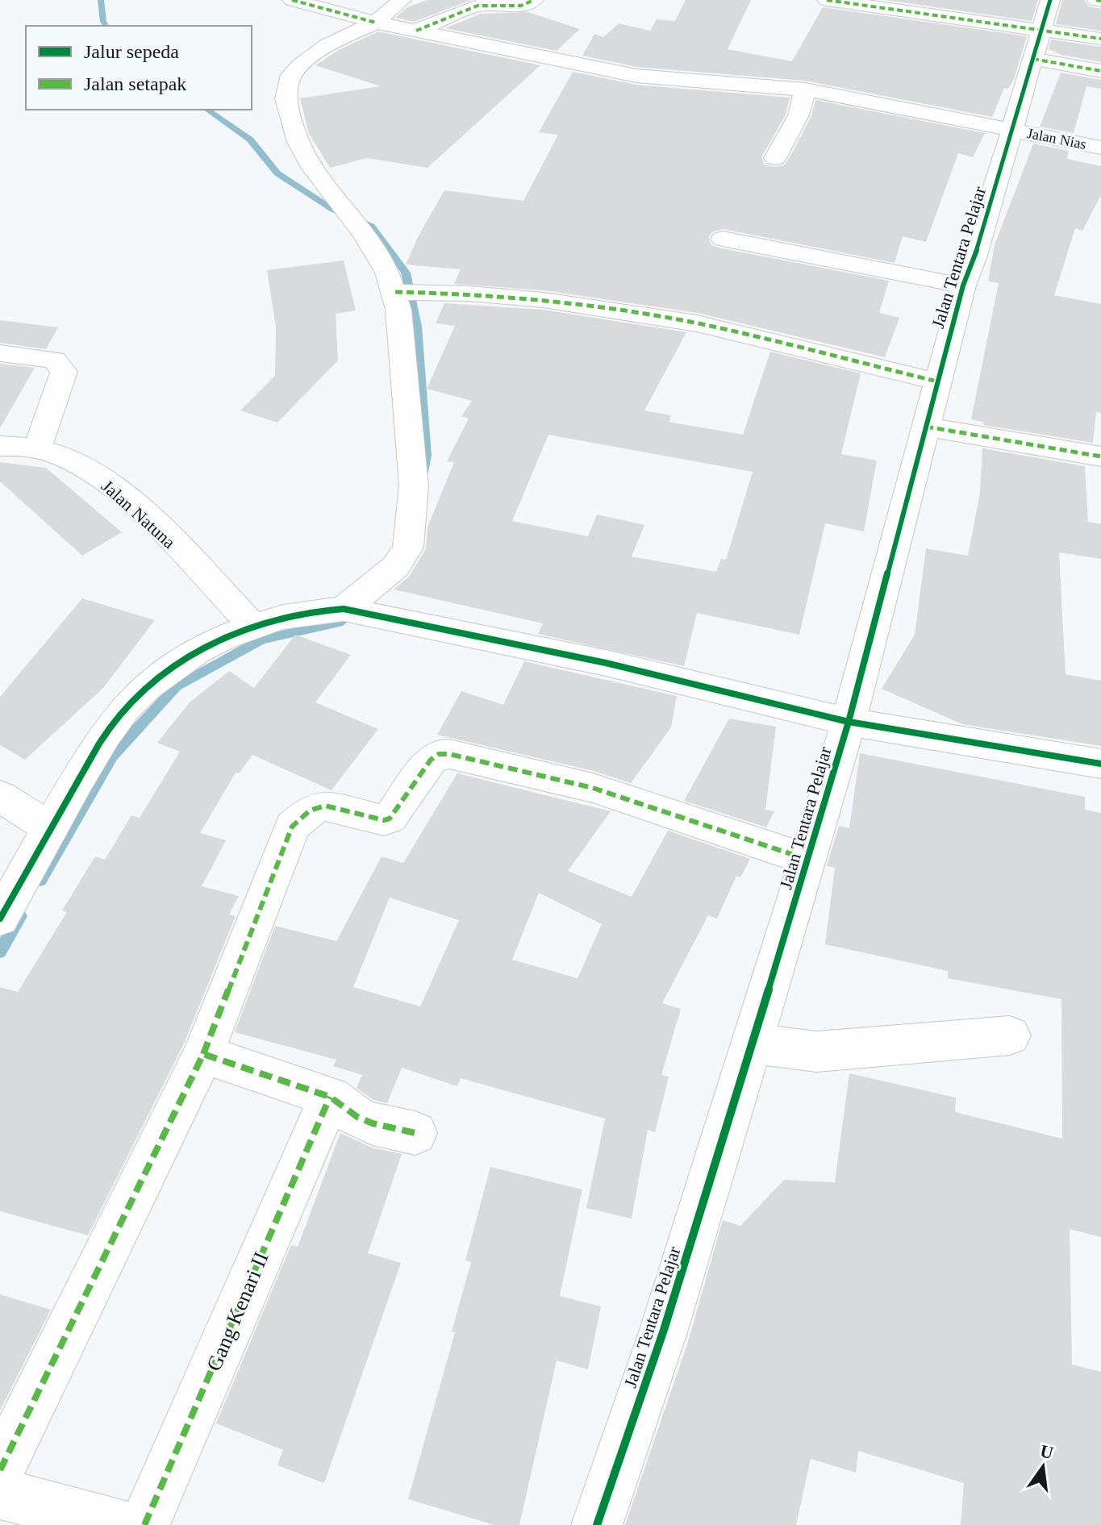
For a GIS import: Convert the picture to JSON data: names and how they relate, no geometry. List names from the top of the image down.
{
  "streets": {
    "street": [
      "Jalan Nias",
      "Jalan Tentara Pelajar",
      "Jalan Natuna",
      "Gang Kenari II"
    ]
  },
  "crossings": [
    ["Jalan Nias", "Jalan Tentara Pelajar"]
  ],
  "legend": ["Jalur sepeda", "Jalan setapak"],
  "north": "top"
}
